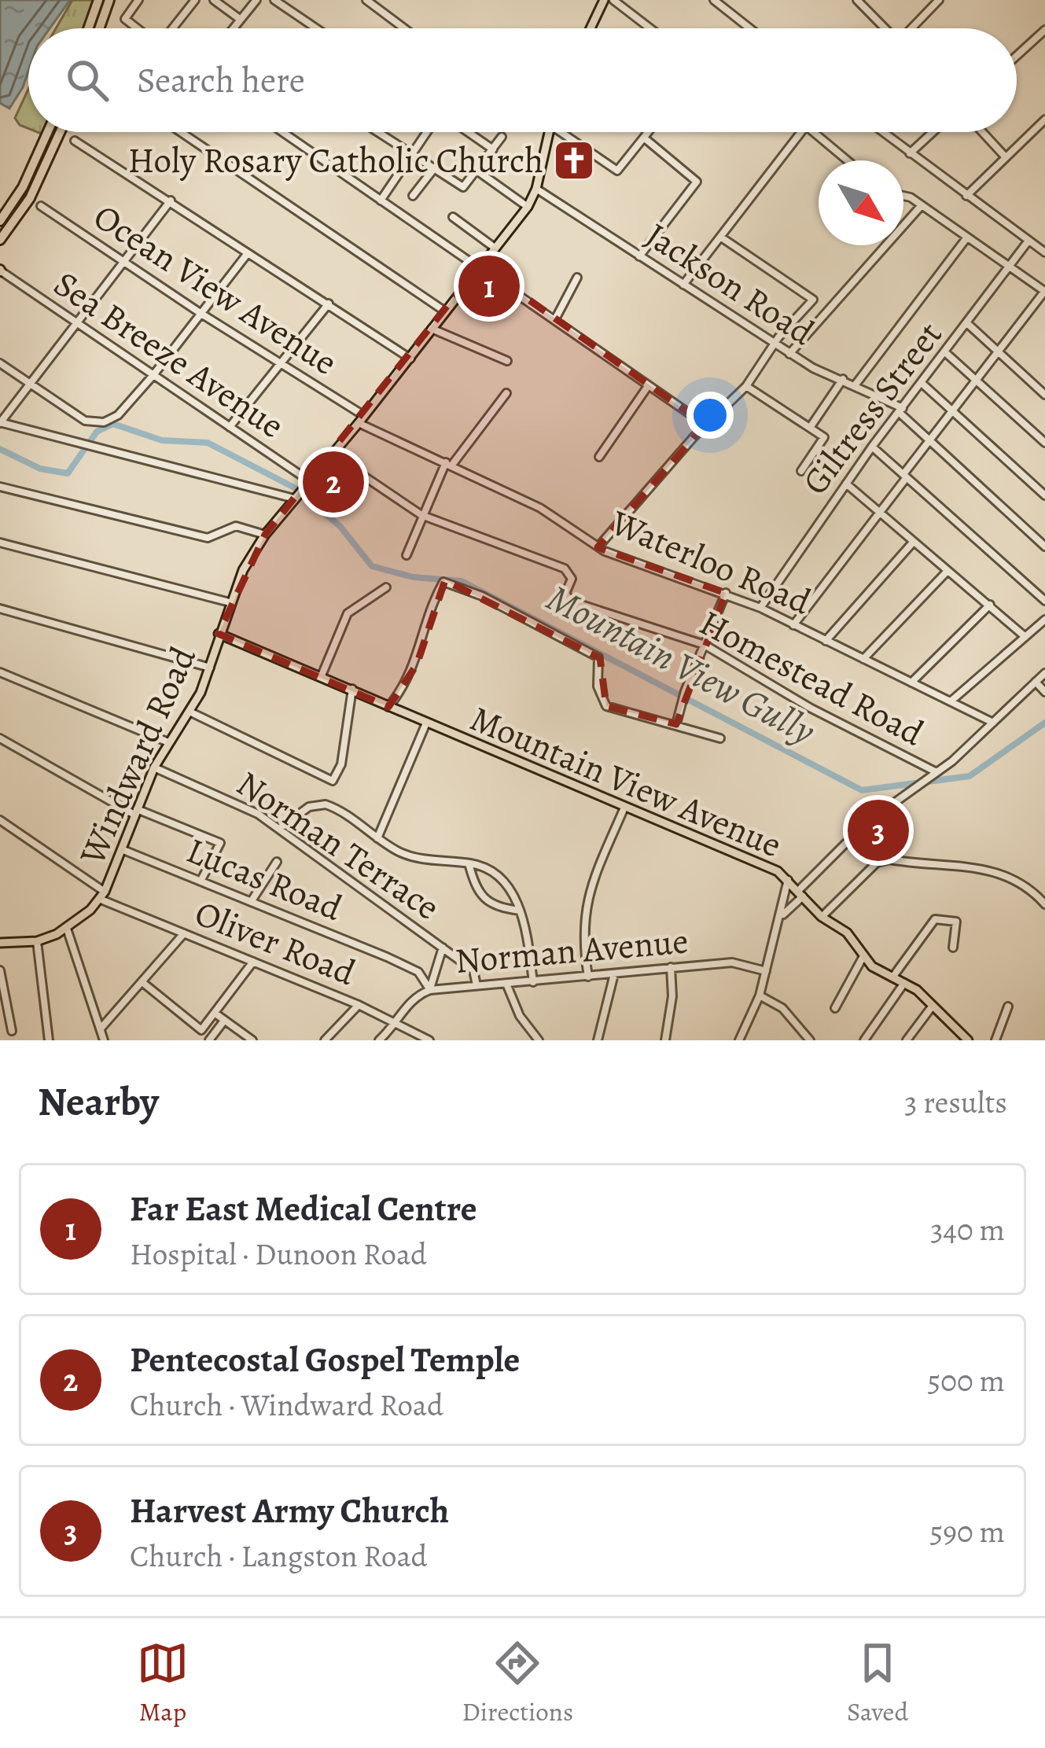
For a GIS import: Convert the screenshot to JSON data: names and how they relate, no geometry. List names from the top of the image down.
{
  "streets": {
    "main road": ["Windward Road", "Mountain View Avenue"],
    "street": [
      "Jackson Road",
      "Ocean View Avenue",
      "Sea Breeze Avenue",
      "Giltress Street",
      "Waterloo Road",
      "Homestead Road",
      "Norman Terrace",
      "Lucas Road",
      "Oliver Road",
      "Norman Avenue"
    ]
  },
  "crossings": [
    ["Jackson Road", "Giltress Street"],
    ["Jackson Road", "Windward Road"],
    ["Ocean View Avenue", "Waterloo Road"],
    ["Ocean View Avenue", "Windward Road"],
    ["Sea Breeze Avenue", "Windward Road"],
    ["Giltress Street", "Waterloo Road"],
    ["Waterloo Road", "Windward Road"],
    ["Homestead Road", "Windward Road"],
    ["Windward Road", "Mountain View Avenue"],
    ["Windward Road", "Norman Terrace"],
    ["Windward Road", "Lucas Road"],
    ["Windward Road", "Oliver Road"],
    ["Norman Terrace", "Norman Avenue"],
    ["Lucas Road", "Norman Avenue"],
    ["Oliver Road", "Norman Avenue"]
  ],
  "water": ["Mountain View Gully"],
  "places": {
    "church": ["Holy Rosary Catholic Church"]
  },
  "north": "bottom right",
  "page": {
    "search": "Search here",
    "pins": ["1", "2", "3"],
    "heading": ["Nearby", "3 results"],
    "list": [
      {
        "mark": "1",
        "name": "Far East Medical Centre",
        "note": "Hospital · Dunoon Road",
        "value": "340 m"
      },
      {
        "mark": "2",
        "name": "Pentecostal Gospel Temple",
        "note": "Church · Windward Road",
        "value": "500 m"
      },
      {
        "mark": "3",
        "name": "Harvest Army Church",
        "note": "Church · Langston Road",
        "value": "590 m"
      }
    ],
    "nav": ["Map", "Directions", "Saved"]
  }
}
